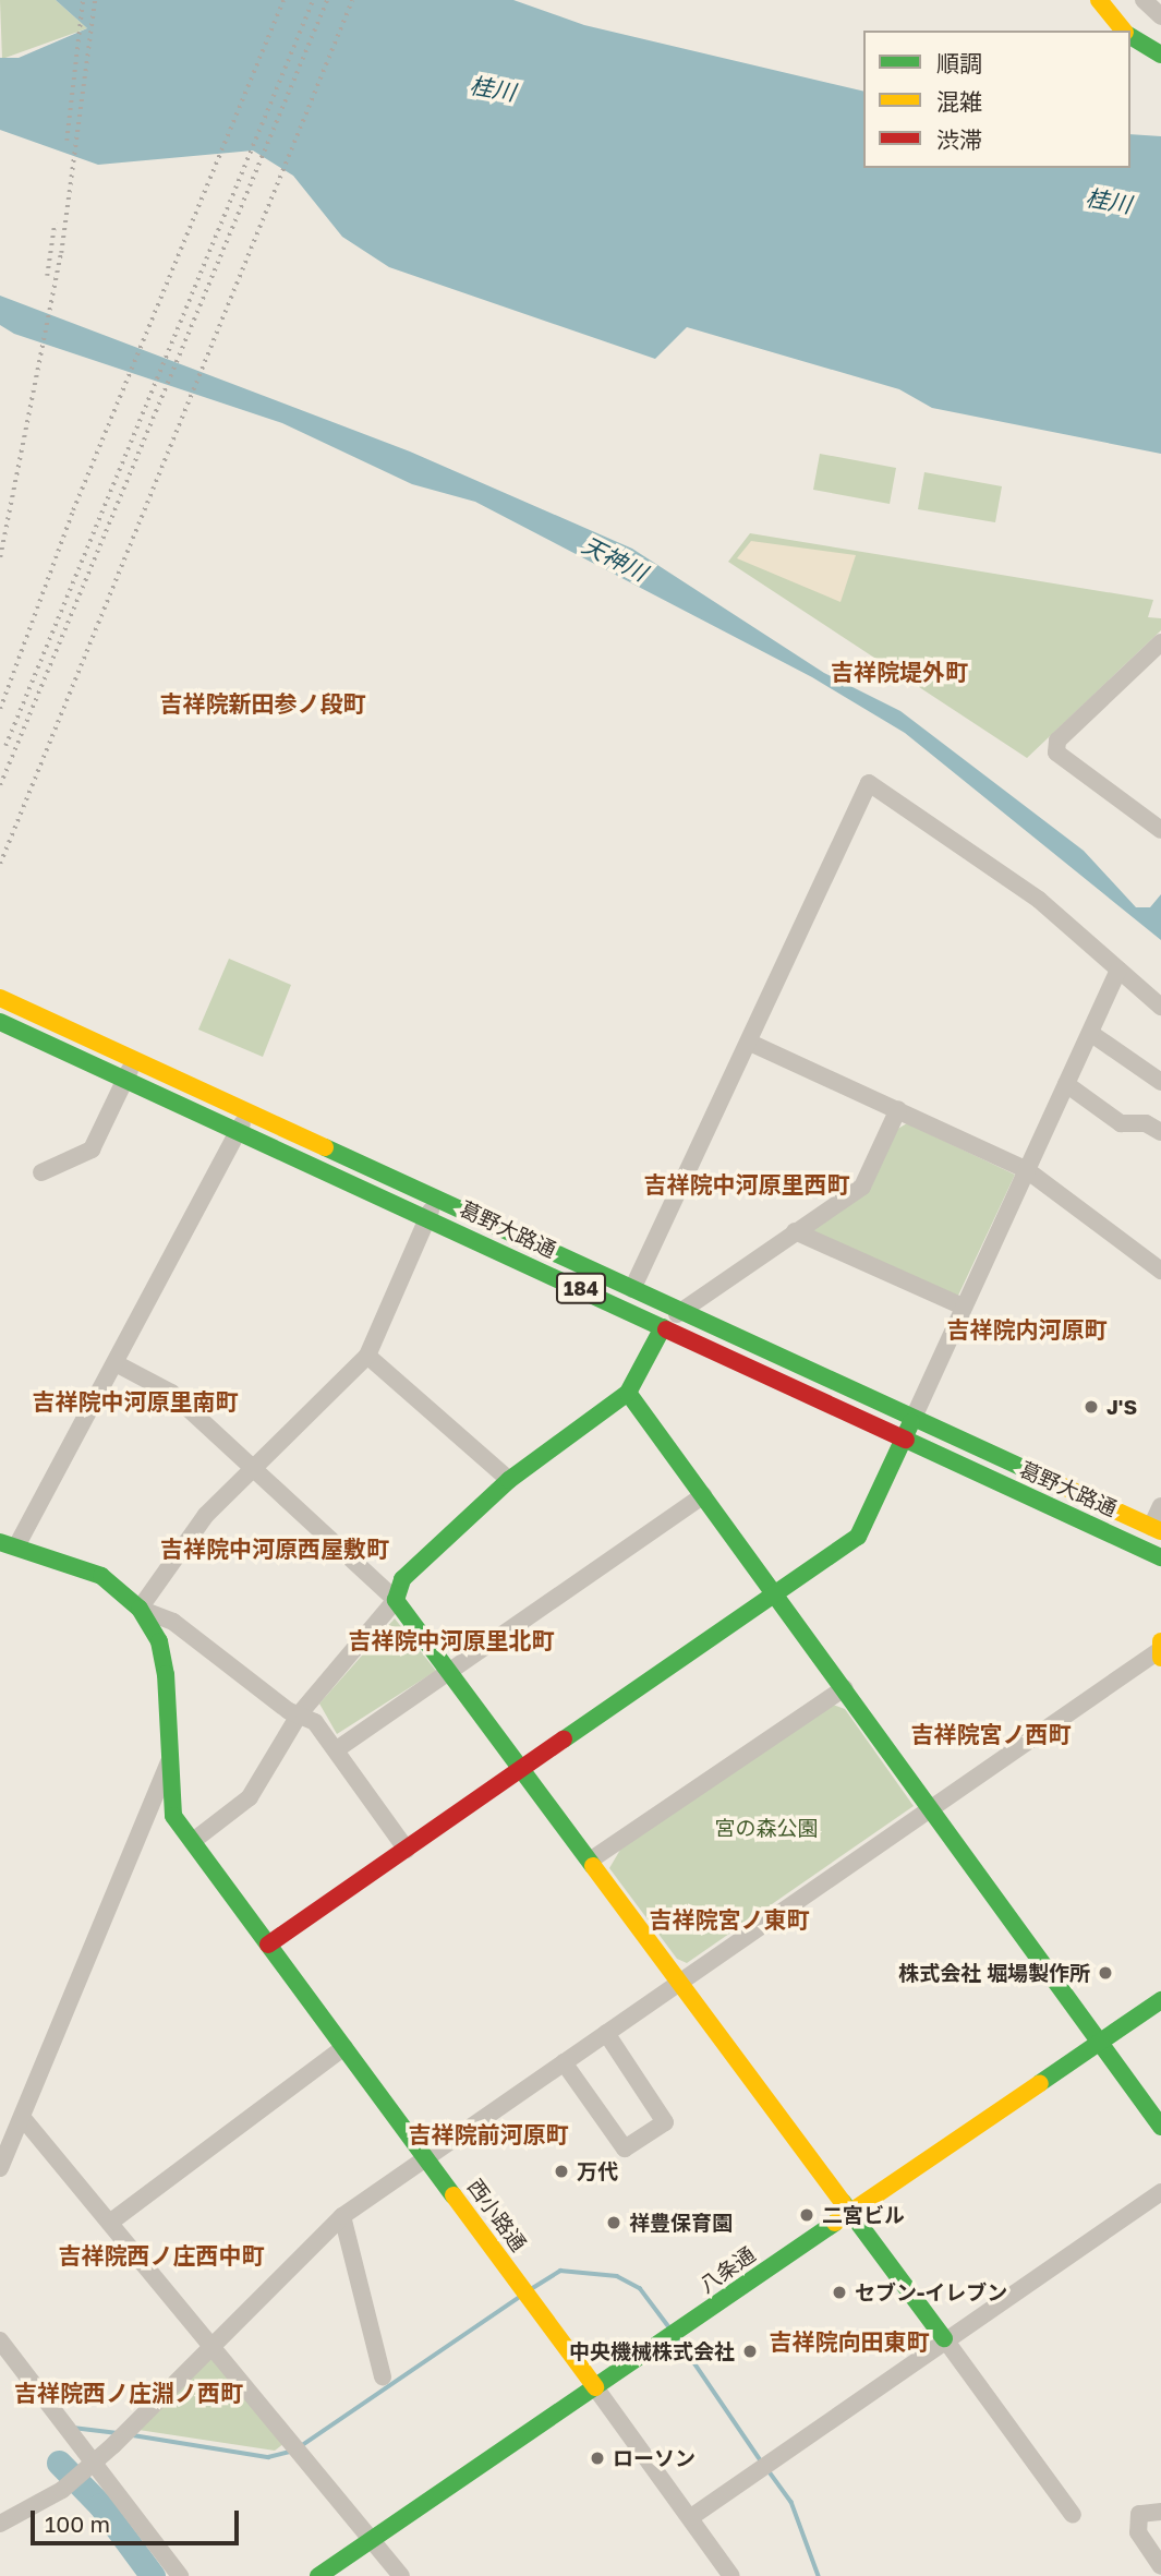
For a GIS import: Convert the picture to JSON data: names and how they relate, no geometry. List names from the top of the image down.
{
  "streets": {
    "street": [
      "葛野大路通",
      "184",
      "西小路通",
      "八条通"
    ]
  },
  "crossings": [
    ["西小路通", "八条通"]
  ],
  "districts": [
    "吉祥院堤外町",
    "吉祥院新田参ノ段町",
    "吉祥院中河原里西町",
    "吉祥院内河原町",
    "吉祥院中河原里南町",
    "吉祥院中河原西屋敷町",
    "吉祥院中河原里北町",
    "吉祥院宮ノ西町",
    "吉祥院宮ノ東町",
    "吉祥院前河原町",
    "吉祥院西ノ庄西中町",
    "吉祥院向田東町",
    "吉祥院西ノ庄淵ノ西町"
  ],
  "water": ["桂川", "天神川"],
  "parks": ["宮の森公園"],
  "places": [
    "J'S",
    "株式会社 堀場製作所",
    "万代",
    "二宮ビル",
    "祥豊保育園",
    "セブン-イレブン",
    "中央機械株式会社",
    "ローソン"
  ],
  "legend": ["順調", "混雑", "渋滞"],
  "scale_bar": "100 m"
}
